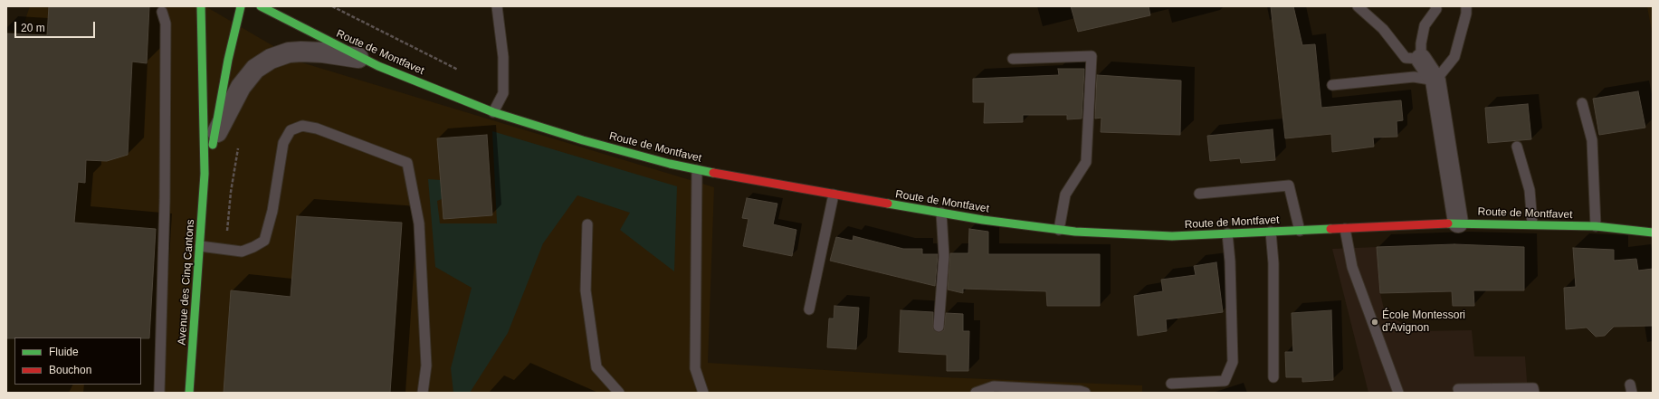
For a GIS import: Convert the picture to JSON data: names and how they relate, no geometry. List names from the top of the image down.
{
  "streets": {
    "street": ["Route de Montfavet", "Avenue des Cinq Cantons"]
  },
  "places": ["École Montessori d'Avignon"],
  "legend": ["Fluide", "Bouchon"],
  "scale_bar": "20 m"
}
